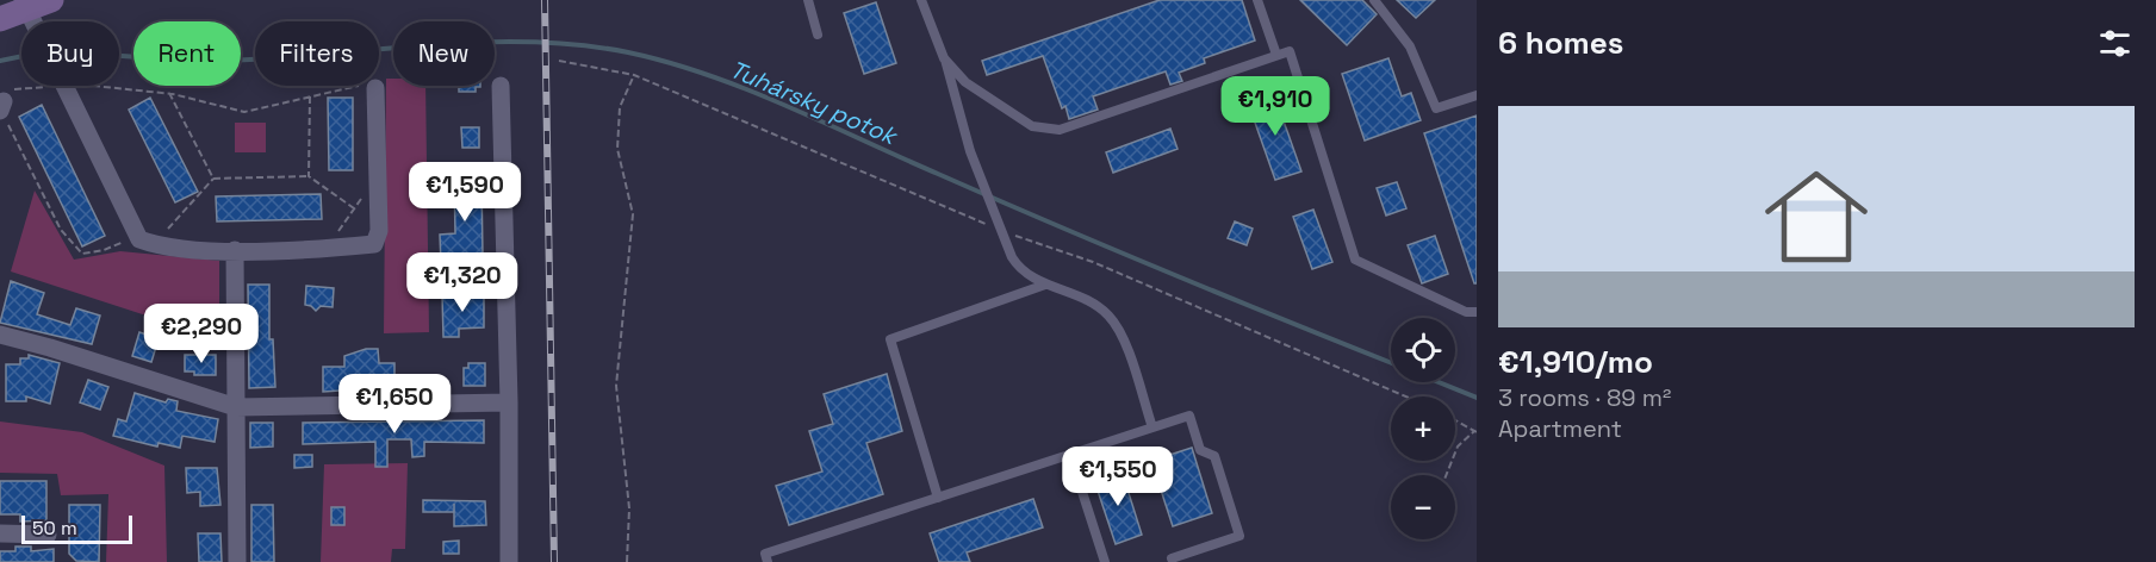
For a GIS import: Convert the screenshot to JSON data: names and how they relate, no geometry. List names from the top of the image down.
{
  "water": ["Tuhársky potok"],
  "scale_bar": "50 m",
  "page": {
    "heading": "6 homes",
    "chip": [
      "Buy",
      "Rent",
      "Filters",
      "New"
    ],
    "price": [
      "€1,910",
      "€1,590",
      "€1,320",
      "€2,290",
      "€1,650",
      "€1,550"
    ],
    "list": [
      {
        "name": "€1,910/mo",
        "note": "3 rooms · 89 m² · Apartment"
      }
    ],
    "map_buttons": ["+", "−"],
    "scale": "50 m"
  }
}
